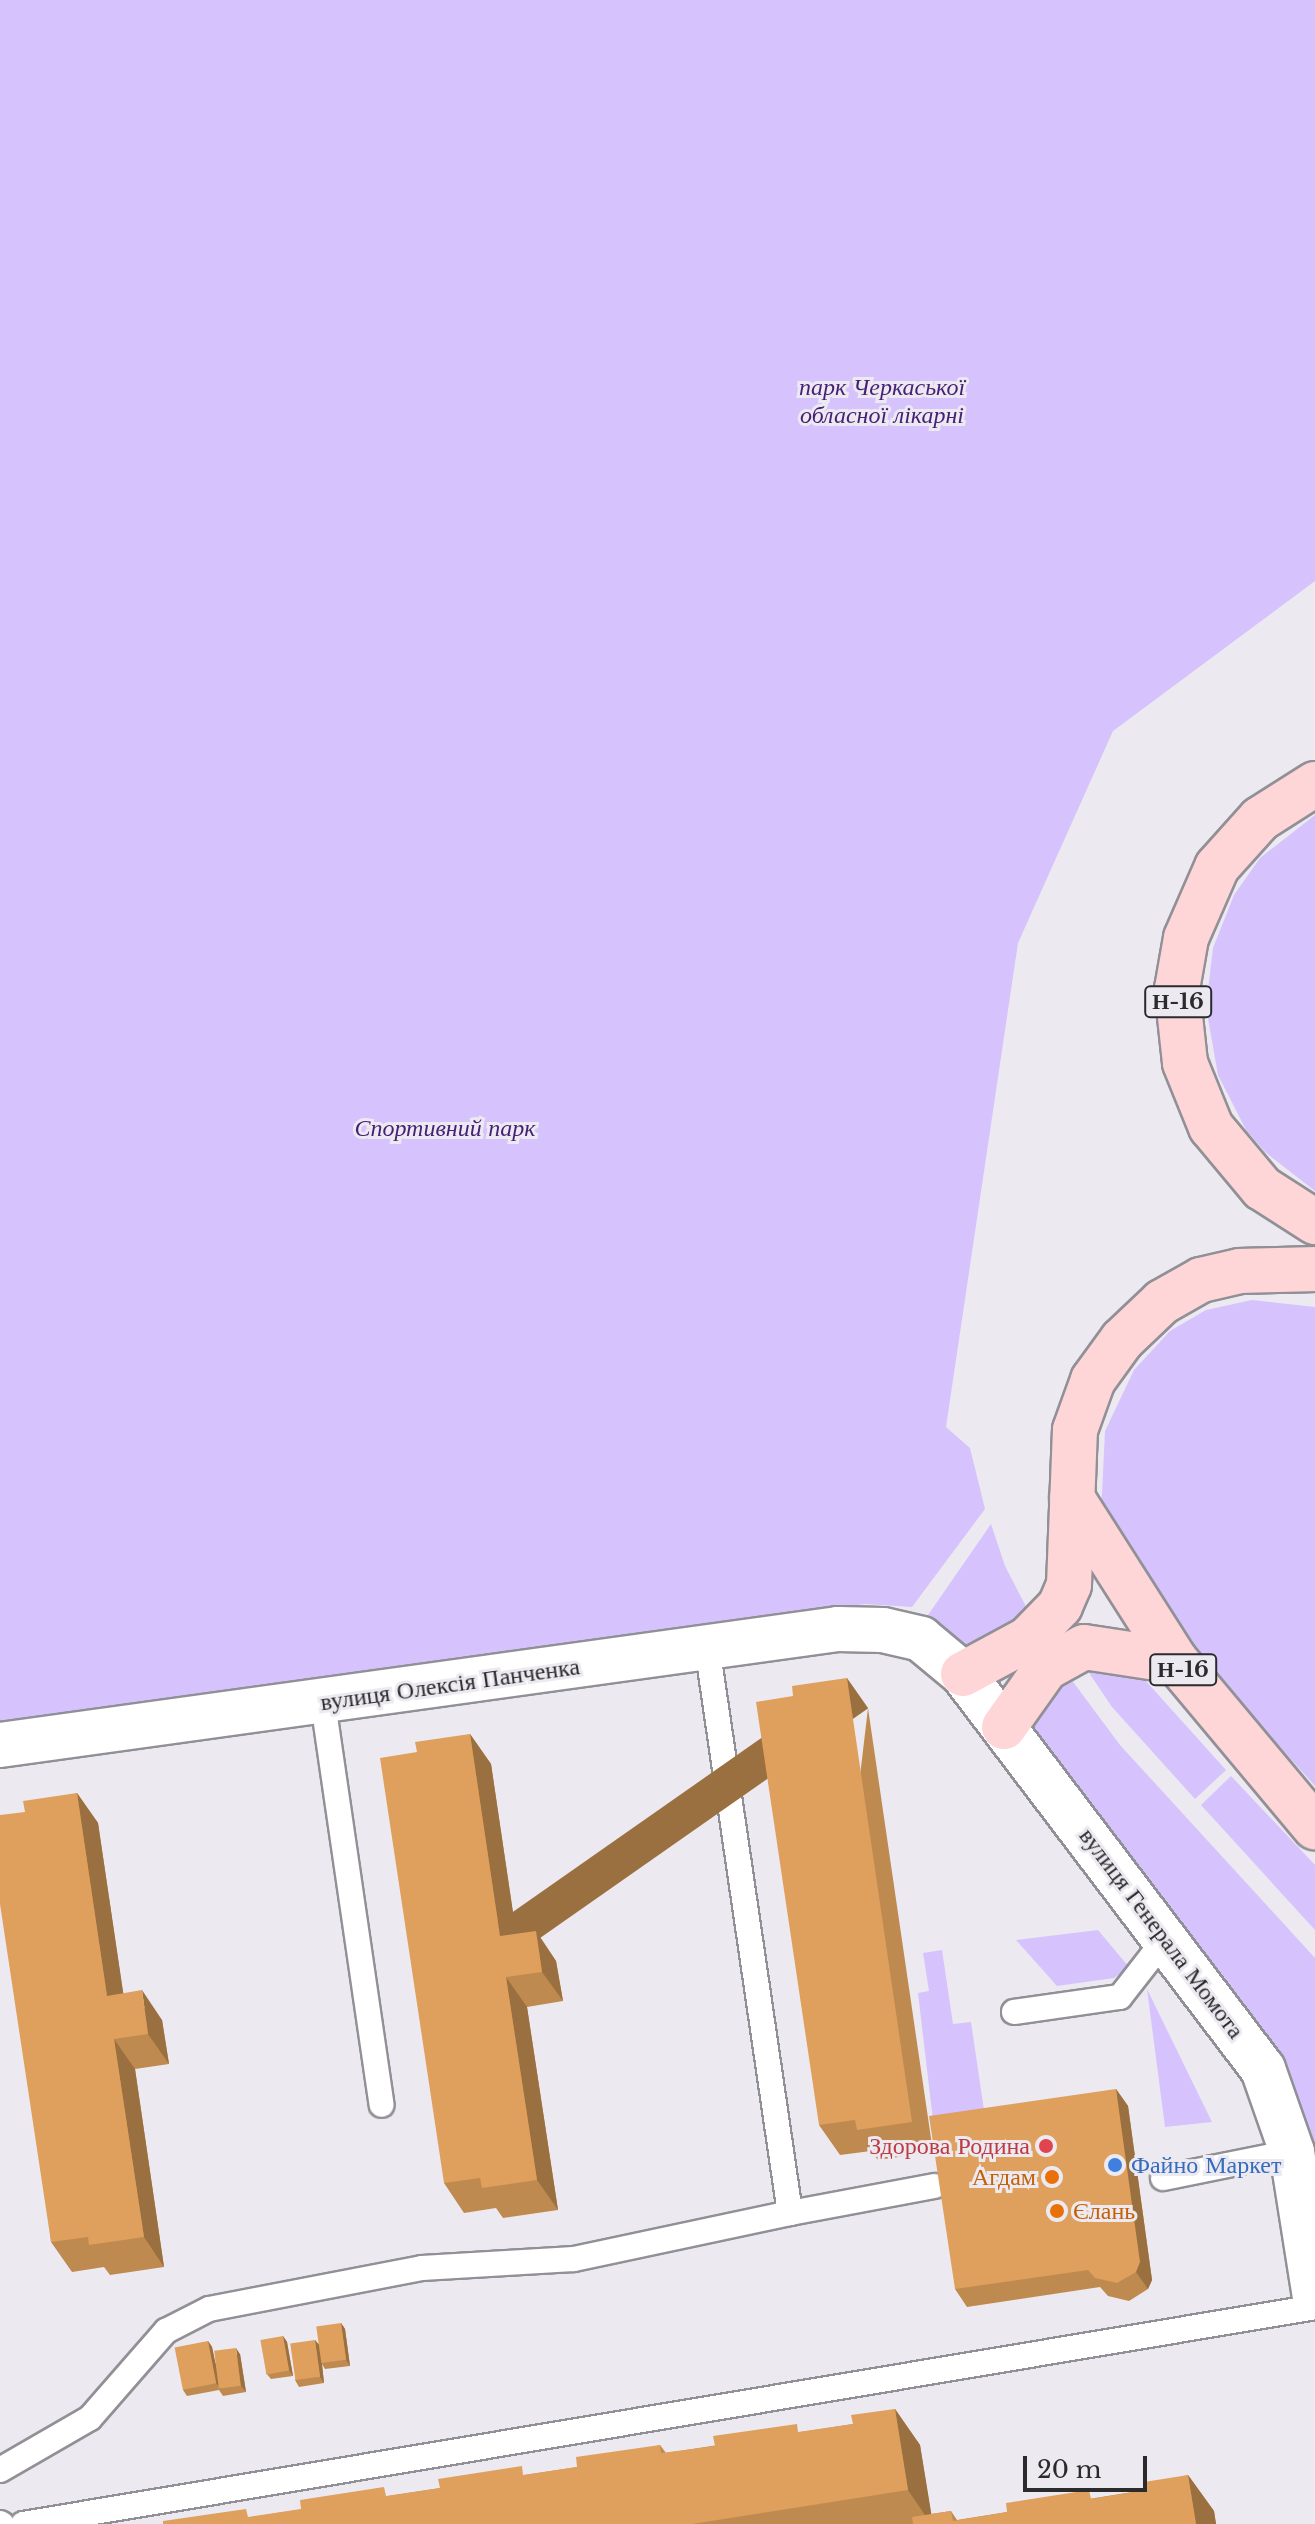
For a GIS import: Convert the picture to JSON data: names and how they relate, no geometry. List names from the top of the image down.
{
  "streets": {
    "main road": ["Н-16"],
    "street": ["вулиця Олексія Панченка", "вулиця Генерала Момота"]
  },
  "crossings": [
    ["вулиця Олексія Панченка", "вулиця Генерала Момота"]
  ],
  "parks": ["парк Черкаської обласної лікарні", "Спортивний парк"],
  "places": [
    "Здорова Родина",
    "Файно Маркет",
    "Агдам",
    "Єлань"
  ],
  "scale_bar": "20 m"
}
